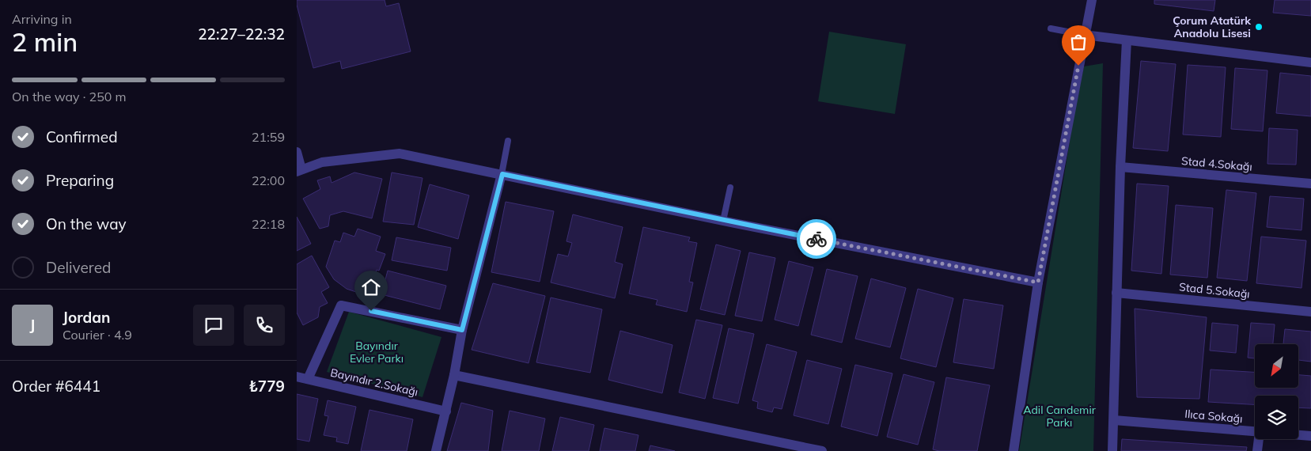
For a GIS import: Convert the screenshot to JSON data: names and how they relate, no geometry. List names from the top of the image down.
{
  "streets": {
    "street": [
      "Stad 4.Sokağı",
      "Stad 5.Sokağı",
      "Bayındır 2.Sokağı",
      "Ilıca Sokağı"
    ]
  },
  "parks": ["Bayındır Evler Parkı", "Adil Candemir Parkı"],
  "places": ["Çorum Atatürk Anadolu Lisesi"],
  "north": "bottom left",
  "page": {
    "heading": ["2 min", "Arriving in", "22:27–22:32"],
    "panel": [
      "Jordan",
      "Courier · 4.9",
      "Order #6441",
      "₺779"
    ],
    "bar": "On the way · 250 m",
    "list": [
      ["Confirmed", "21:59"],
      ["Preparing", "22:00"],
      ["On the way", "22:18"],
      "Delivered"
    ],
    "round": "J"
  }
}
